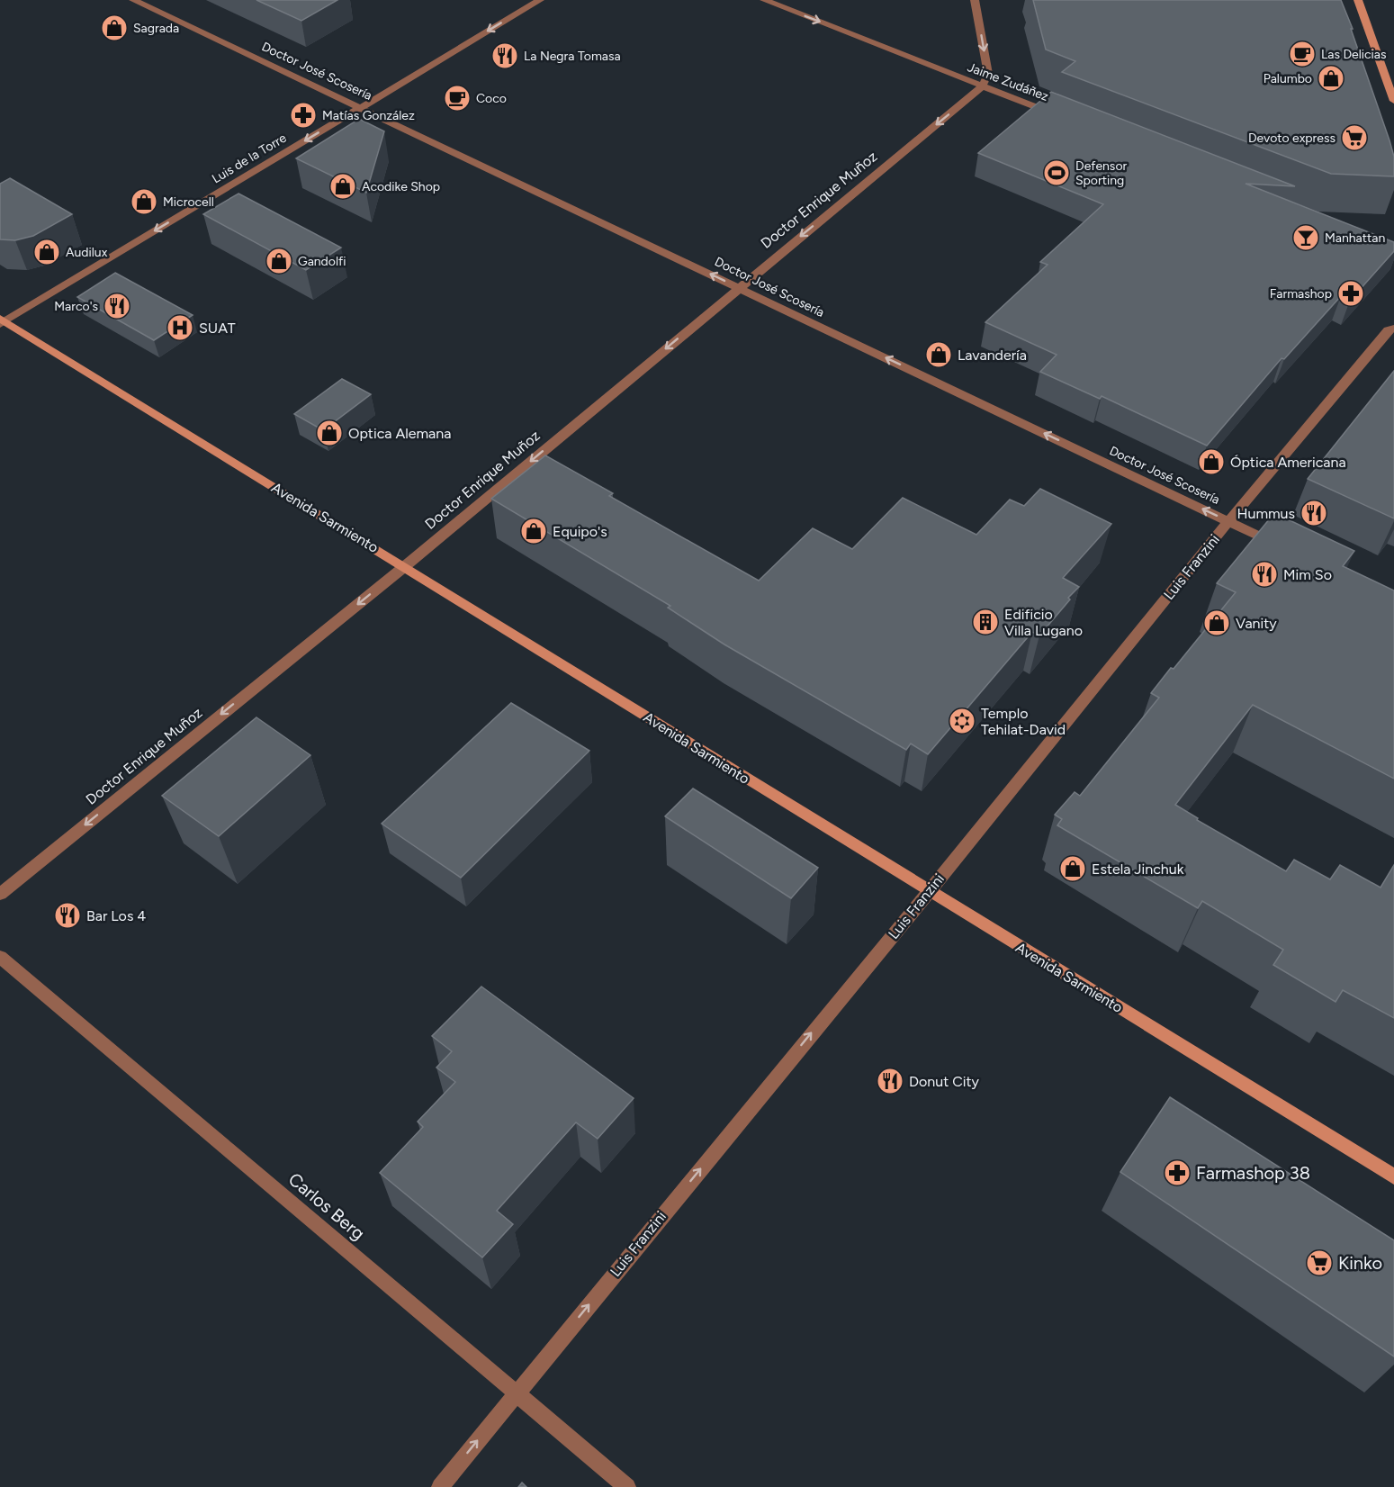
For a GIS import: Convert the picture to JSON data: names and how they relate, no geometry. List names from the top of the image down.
{
  "streets": {
    "street": [
      "Doctor José Scosería",
      "Jaime Zudáñez",
      "Luis de la Torre",
      "Doctor Enrique Muñoz",
      "Avenida Sarmiento",
      "Luis Franzini",
      "Carlos Berg"
    ]
  },
  "crossings": [
    ["Doctor José Scosería", "Luis de la Torre"],
    ["Doctor José Scosería", "Doctor Enrique Muñoz"],
    ["Doctor José Scosería", "Luis Franzini"],
    ["Jaime Zudáñez", "Doctor Enrique Muñoz"],
    ["Luis de la Torre", "Avenida Sarmiento"],
    ["Doctor Enrique Muñoz", "Avenida Sarmiento"],
    ["Avenida Sarmiento", "Luis Franzini"],
    ["Luis Franzini", "Carlos Berg"]
  ],
  "one_way": [
    "Doctor José Scosería",
    "Jaime Zudáñez",
    "Luis de la Torre",
    "Doctor Enrique Muñoz",
    "Luis Franzini"
  ],
  "places": {
    "shop": [
      "Sagrada",
      "Palumbo",
      "Acodike Shop",
      "Microcell",
      "Audilux",
      "Gandolfi",
      "Lavandería",
      "Optica Alemana",
      "Óptica Americana",
      "Equipo's",
      "Vanity",
      "Estela Jinchuk"
    ],
    "cafe": ["Las Delicias", "Coco"],
    "restaurant": [
      "La Negra Tomasa",
      "Marco's",
      "Hummus",
      "Mim So",
      "Bar Los 4",
      "Donut City"
    ],
    "pharmacy": ["Matías González", "Farmashop", "Farmashop 38"],
    "supermarket": ["Devoto express", "Kinko"],
    "sports": ["Defensor Sporting"],
    "bar": ["Manhattan"],
    "hospital": ["SUAT"],
    "building": ["Edificio Villa Lugano"],
    "synagogue": ["Templo Tehilat-David"]
  }
}
